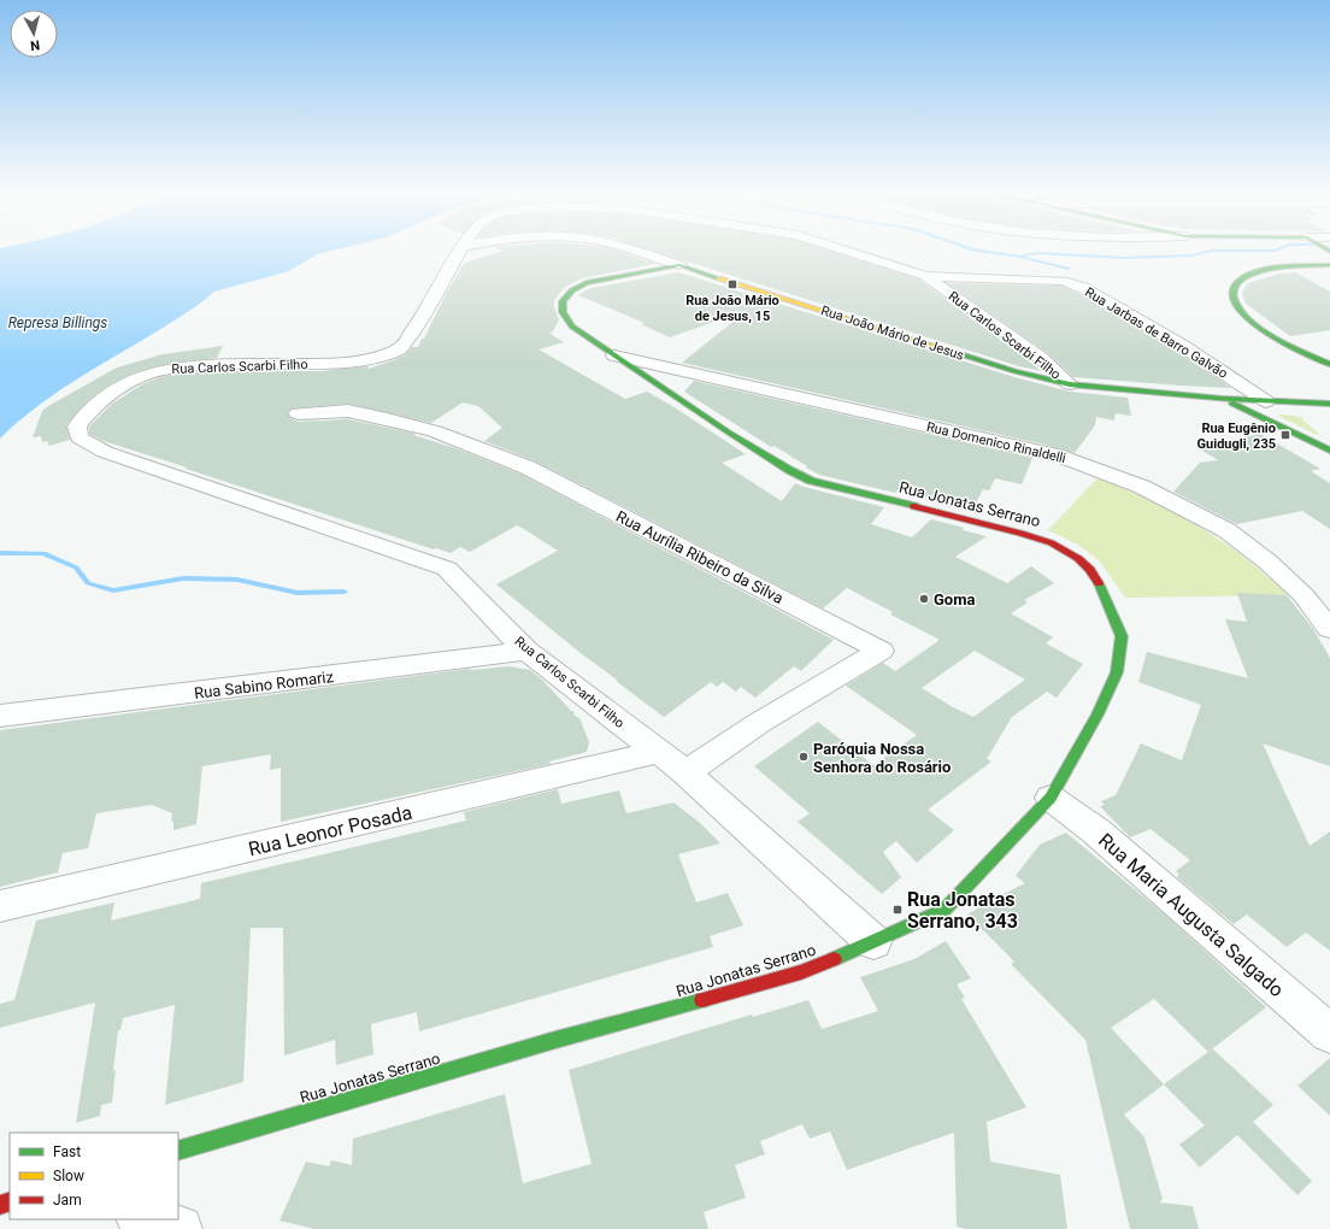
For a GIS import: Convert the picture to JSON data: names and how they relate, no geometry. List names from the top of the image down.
{
  "streets": {
    "street": [
      "Rua João Mário de Jesus",
      "Rua Jarbas de Barro Galvão",
      "Rua Carlos Scarbi Filho",
      "Rua Domenico Rinaldelli",
      "Rua Jonatas Serrano",
      "Rua Aurília Ribeiro da Silva",
      "Rua Sabino Romariz",
      "Rua Leonor Posada",
      "Rua Maria Augusta Salgado"
    ]
  },
  "crossings": [
    ["Rua João Mário de Jesus", "Rua Jarbas de Barro Galvão"],
    ["Rua João Mário de Jesus", "Rua Carlos Scarbi Filho"],
    ["Rua João Mário de Jesus", "Rua Jonatas Serrano"],
    ["Rua Jarbas de Barro Galvão", "Rua Carlos Scarbi Filho"],
    ["Rua Carlos Scarbi Filho", "Rua Jonatas Serrano"],
    ["Rua Carlos Scarbi Filho", "Rua Aurília Ribeiro da Silva"],
    ["Rua Carlos Scarbi Filho", "Rua Sabino Romariz"],
    ["Rua Carlos Scarbi Filho", "Rua Leonor Posada"],
    ["Rua Domenico Rinaldelli", "Rua Jonatas Serrano"],
    ["Rua Jonatas Serrano", "Rua Maria Augusta Salgado"]
  ],
  "water": ["Represa Billings"],
  "places": {
    "transit": ["Rua João Mário de Jesus, 15", "Rua Eugênio Guidugli, 235", "Rua Jonatas Serrano, 343"],
    "other": ["Goma", "Paróquia Nossa Senhora do Rosário"]
  },
  "legend": ["Fast", "Slow", "Jam"],
  "north": "bottom"
}
